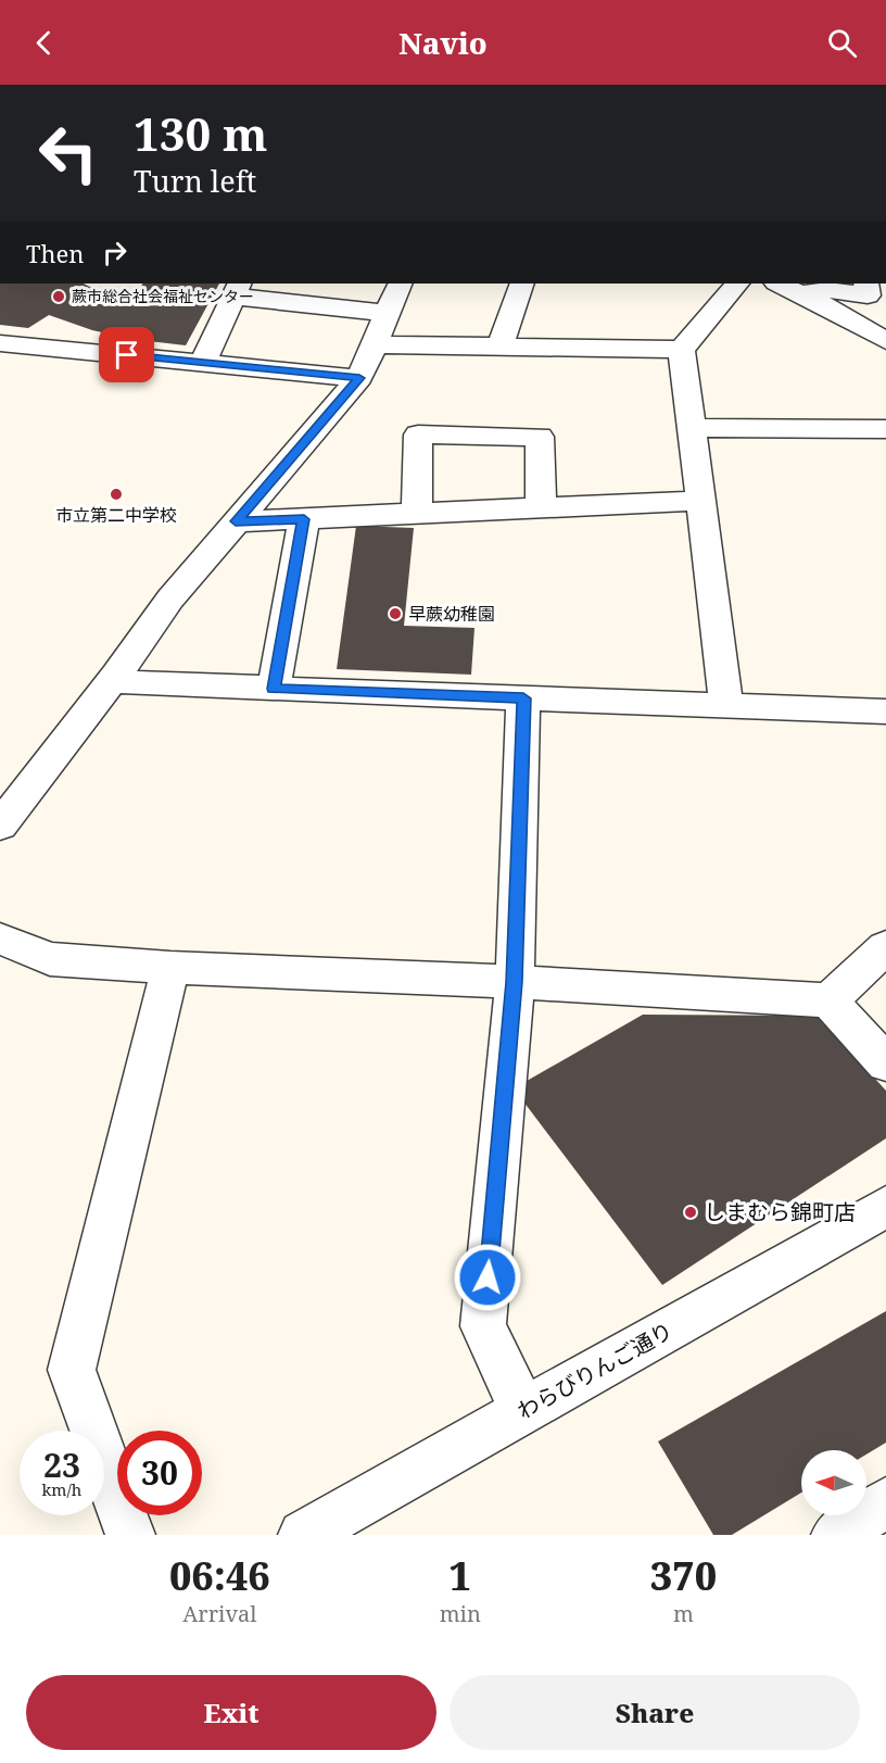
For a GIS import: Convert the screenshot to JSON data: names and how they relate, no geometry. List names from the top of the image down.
{
  "streets": {
    "street": ["わらびりんご通り"]
  },
  "places": [
    "蕨市総合社会福祉センター",
    "市立第二中学校",
    "早蕨幼稚園",
    "しまむら錦町店"
  ],
  "north": "left",
  "page": {
    "header": "Navio",
    "turn": ["130 m", "Turn left"],
    "then": "Then",
    "speed": "23 km/h",
    "limit": "30",
    "eta": [
      "06:46",
      "Arrival",
      "1",
      "min",
      "370",
      "m"
    ],
    "buttons": ["Exit", "Share"]
  }
}
